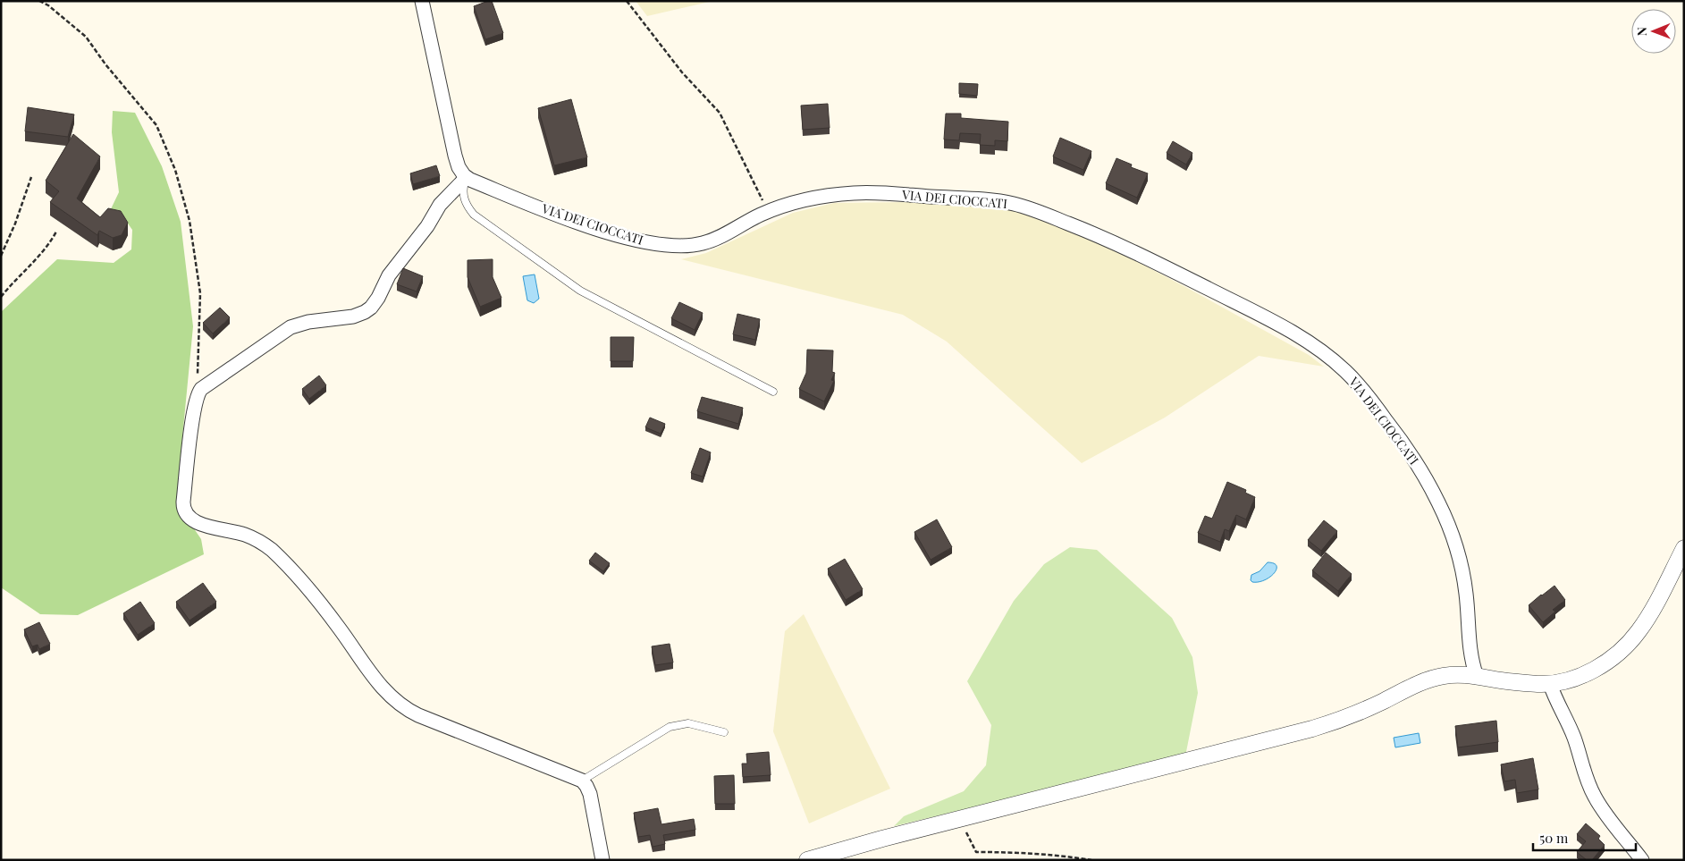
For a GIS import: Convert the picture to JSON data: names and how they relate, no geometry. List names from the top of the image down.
{
  "streets": {
    "street": ["VIA DEI CIOCCATI"]
  },
  "scale_bar": "50 m",
  "north": "left"
}
